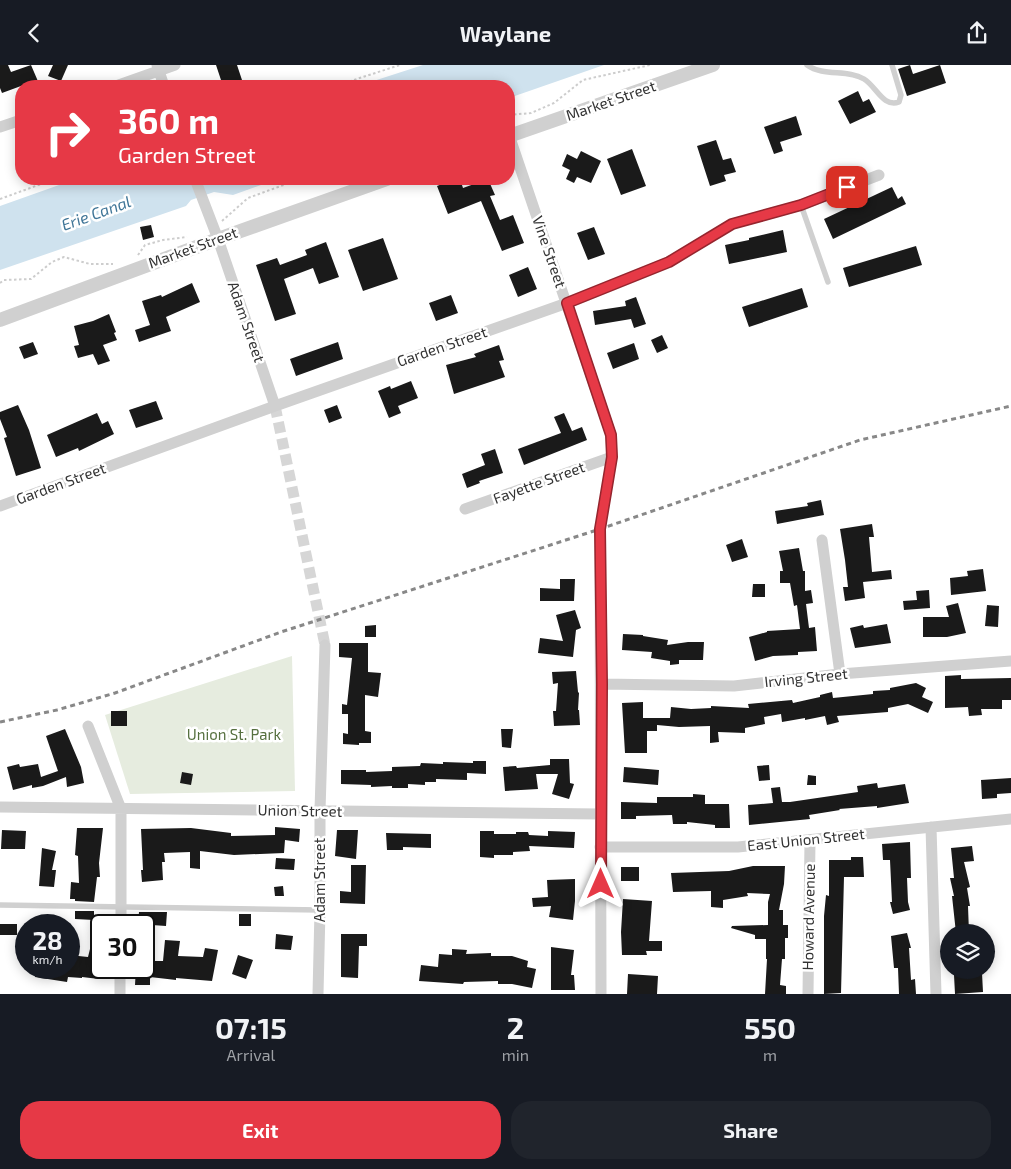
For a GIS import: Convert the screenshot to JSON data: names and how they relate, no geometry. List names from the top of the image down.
{
  "streets": {
    "street": [
      "Market Street",
      "Vine Street",
      "Adam Street",
      "Garden Street",
      "Fayette Street",
      "Irving Street",
      "Union Street",
      "East Union Street",
      "Howard Avenue"
    ]
  },
  "crossings": [
    ["Market Street", "Adam Street"],
    ["Vine Street", "Garden Street"],
    ["Vine Street", "Fayette Street"],
    ["Vine Street", "Irving Street"],
    ["Vine Street", "Union Street"],
    ["Vine Street", "East Union Street"],
    ["Adam Street", "Garden Street"],
    ["Adam Street", "Union Street"],
    ["East Union Street", "Howard Avenue"]
  ],
  "water": ["Erie Canal"],
  "parks": ["Union St. Park"],
  "page": {
    "header": "Waylane",
    "turn": ["360 m", "Garden Street"],
    "speed": "28 km/h",
    "limit": "30",
    "eta": [
      "07:15",
      "Arrival",
      "2",
      "min",
      "550",
      "m"
    ],
    "buttons": ["Exit", "Share"]
  }
}
